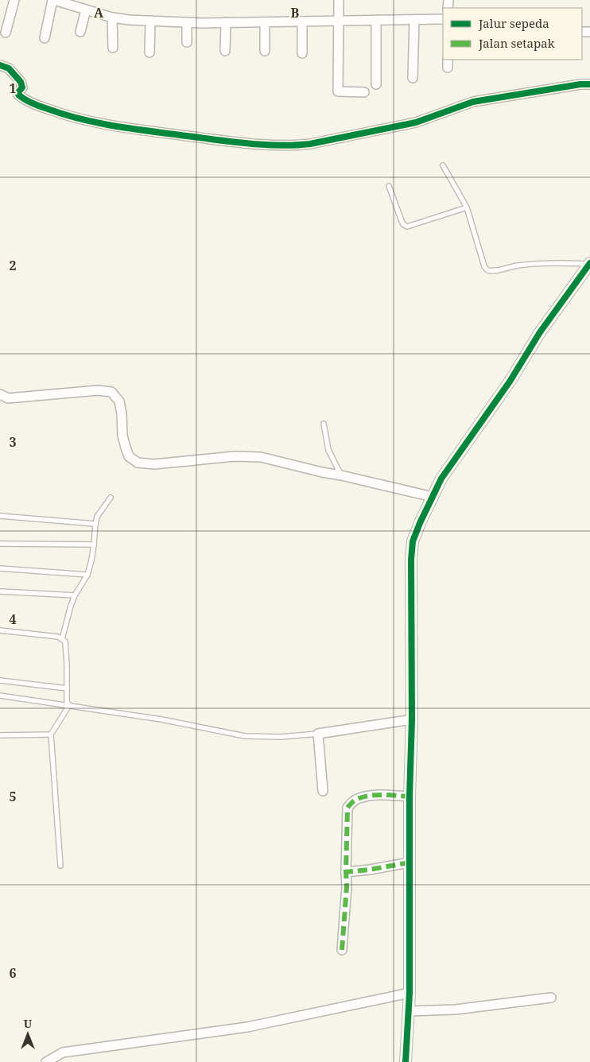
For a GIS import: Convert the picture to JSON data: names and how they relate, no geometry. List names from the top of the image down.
{
  "legend": ["Jalur sepeda", "Jalan setapak"],
  "north": "top",
  "grid": {
    "columns": ["A", "B"],
    "rows": [
      "1",
      "2",
      "3",
      "4",
      "5",
      "6"
    ]
  }
}
